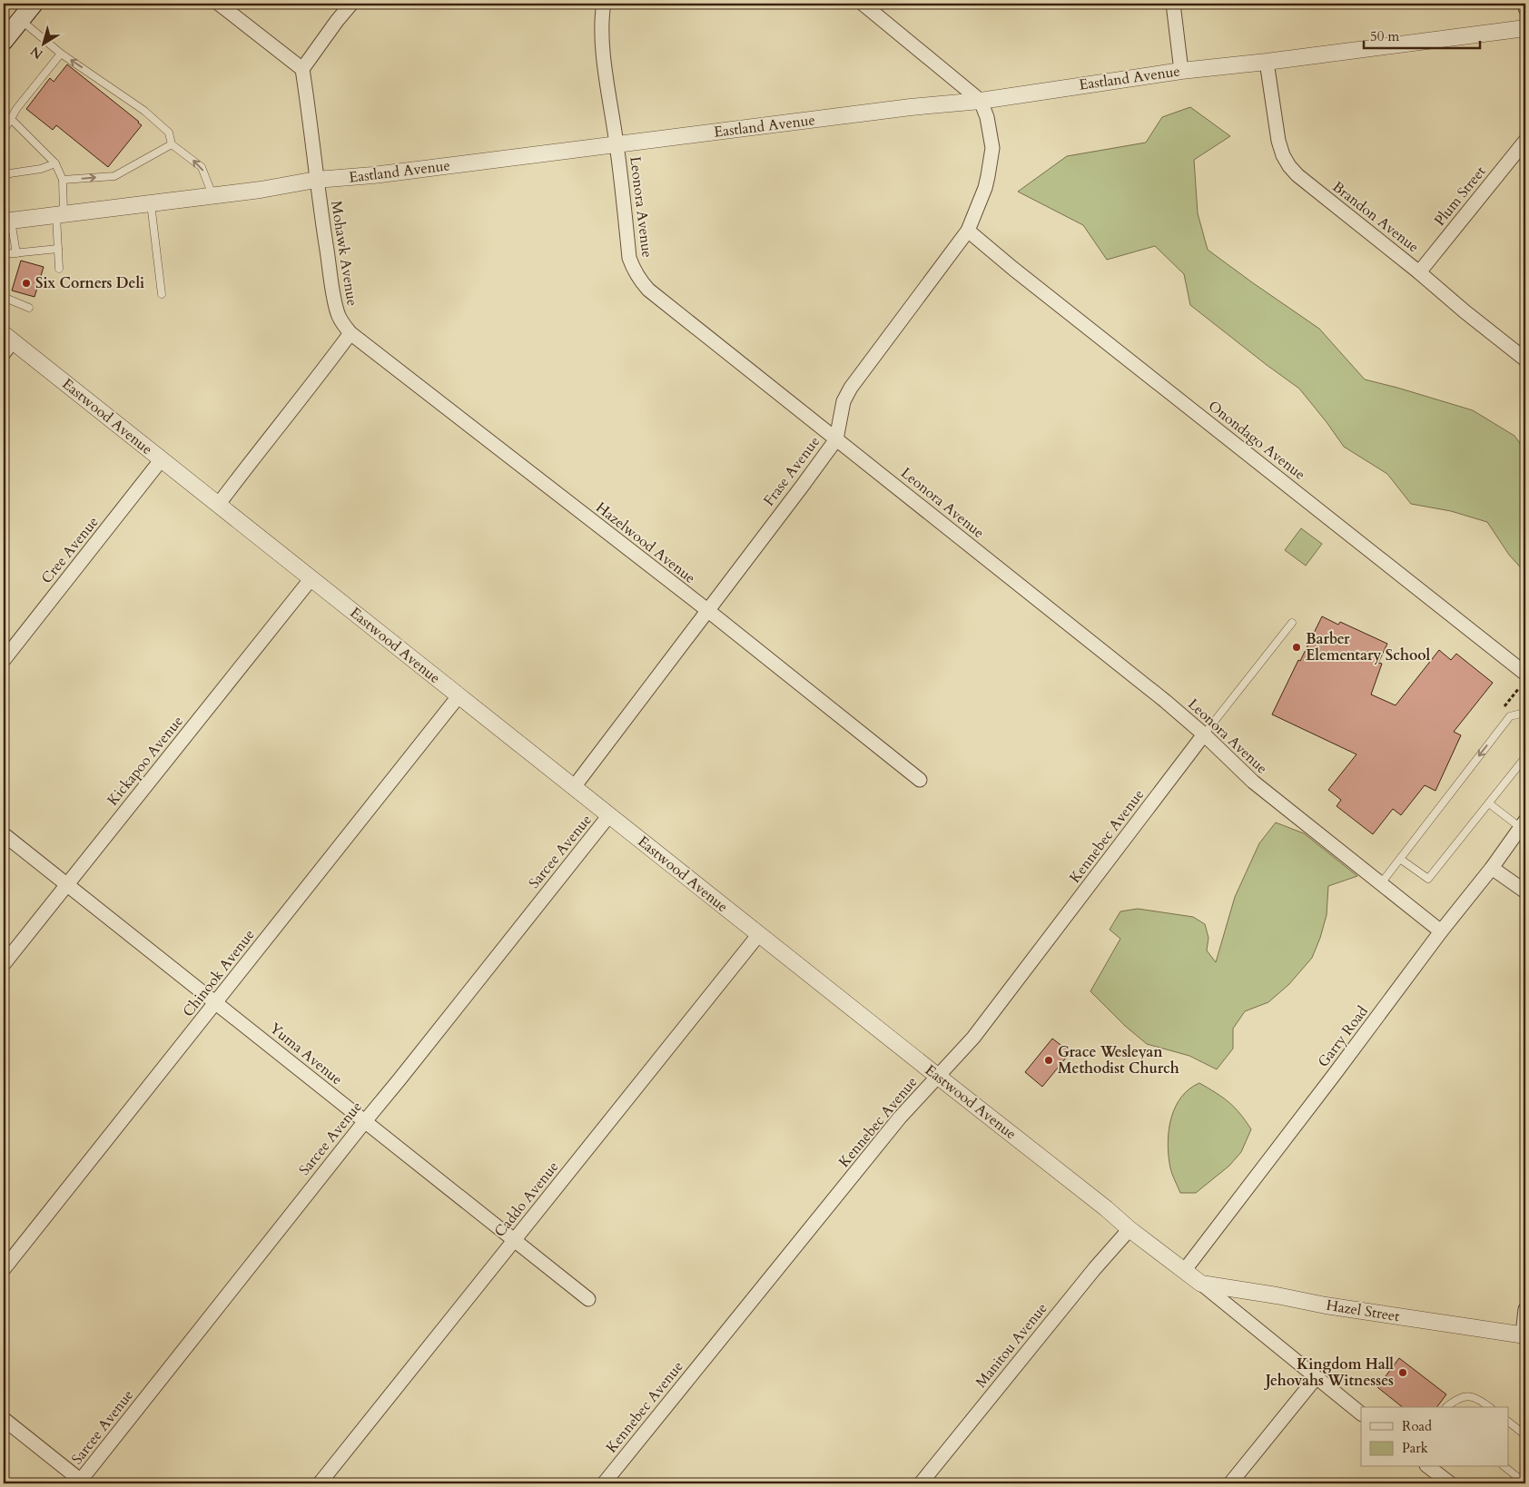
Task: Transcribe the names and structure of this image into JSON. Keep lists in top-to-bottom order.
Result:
{
  "streets": {
    "street": [
      "Eastland Avenue",
      "Plum Street",
      "Leonora Avenue",
      "Brandon Avenue",
      "Mohawk Avenue",
      "Eastwood Avenue",
      "Onondago Avenue",
      "Frase Avenue",
      "Hazelwood Avenue",
      "Cree Avenue",
      "Kickapoo Avenue",
      "Kennebec Avenue",
      "Sarcee Avenue",
      "Chinook Avenue",
      "Garry Road",
      "Yuma Avenue",
      "Caddo Avenue",
      "Hazel Street",
      "Manitou Avenue"
    ]
  },
  "crossings": [
    ["Eastland Avenue", "Leonora Avenue"],
    ["Eastland Avenue", "Brandon Avenue"],
    ["Eastland Avenue", "Mohawk Avenue"],
    ["Eastland Avenue", "Frase Avenue"],
    ["Plum Street", "Brandon Avenue"],
    ["Leonora Avenue", "Frase Avenue"],
    ["Leonora Avenue", "Kennebec Avenue"],
    ["Leonora Avenue", "Garry Road"],
    ["Mohawk Avenue", "Hazelwood Avenue"],
    ["Eastwood Avenue", "Frase Avenue"],
    ["Eastwood Avenue", "Cree Avenue"],
    ["Eastwood Avenue", "Kickapoo Avenue"],
    ["Eastwood Avenue", "Kennebec Avenue"],
    ["Eastwood Avenue", "Sarcee Avenue"],
    ["Eastwood Avenue", "Chinook Avenue"],
    ["Eastwood Avenue", "Garry Road"],
    ["Eastwood Avenue", "Caddo Avenue"],
    ["Eastwood Avenue", "Hazel Street"],
    ["Eastwood Avenue", "Manitou Avenue"],
    ["Onondago Avenue", "Frase Avenue"],
    ["Frase Avenue", "Hazelwood Avenue"],
    ["Kickapoo Avenue", "Yuma Avenue"],
    ["Sarcee Avenue", "Yuma Avenue"],
    ["Chinook Avenue", "Yuma Avenue"],
    ["Yuma Avenue", "Caddo Avenue"]
  ],
  "places": [
    "Six Corners Deli",
    "Barber Elementary School",
    "Grace Wesleyan Methodist Church",
    "Kingdom Hall Jehovahs Witnesses"
  ],
  "legend": ["Road", "Park"],
  "scale_bar": "50 m",
  "north": "bottom left"
}
